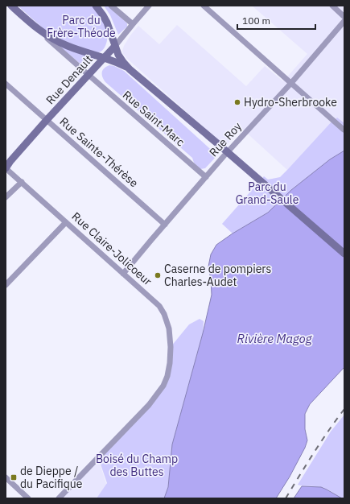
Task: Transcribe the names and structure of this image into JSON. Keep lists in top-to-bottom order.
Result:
{
  "streets": {
    "main road": ["Rue Denault"],
    "street": [
      "Rue Saint-Marc",
      "Rue Roy",
      "Rue Sainte-Thérèse",
      "Rue Claire-Jolicoeur"
    ]
  },
  "crossings": [
    ["Rue Denault", "Rue Saint-Marc"],
    ["Rue Denault", "Rue Sainte-Thérèse"],
    ["Rue Denault", "Rue Claire-Jolicoeur"],
    ["Rue Saint-Marc", "Rue Roy"],
    ["Rue Roy", "Rue Sainte-Thérèse"],
    ["Rue Roy", "Rue Claire-Jolicoeur"]
  ],
  "water": ["Rivière Magog"],
  "parks": ["Parc du Frère-Théode", "Parc du Grand-Saule", "Boisé du Champ des Buttes"],
  "places": {
    "other": ["Hydro-Sherbrooke", "Caserne de pompiers Charles-Audet"],
    "transit": ["de Dieppe / du Pacifique"]
  },
  "scale_bar": "100 m"
}
